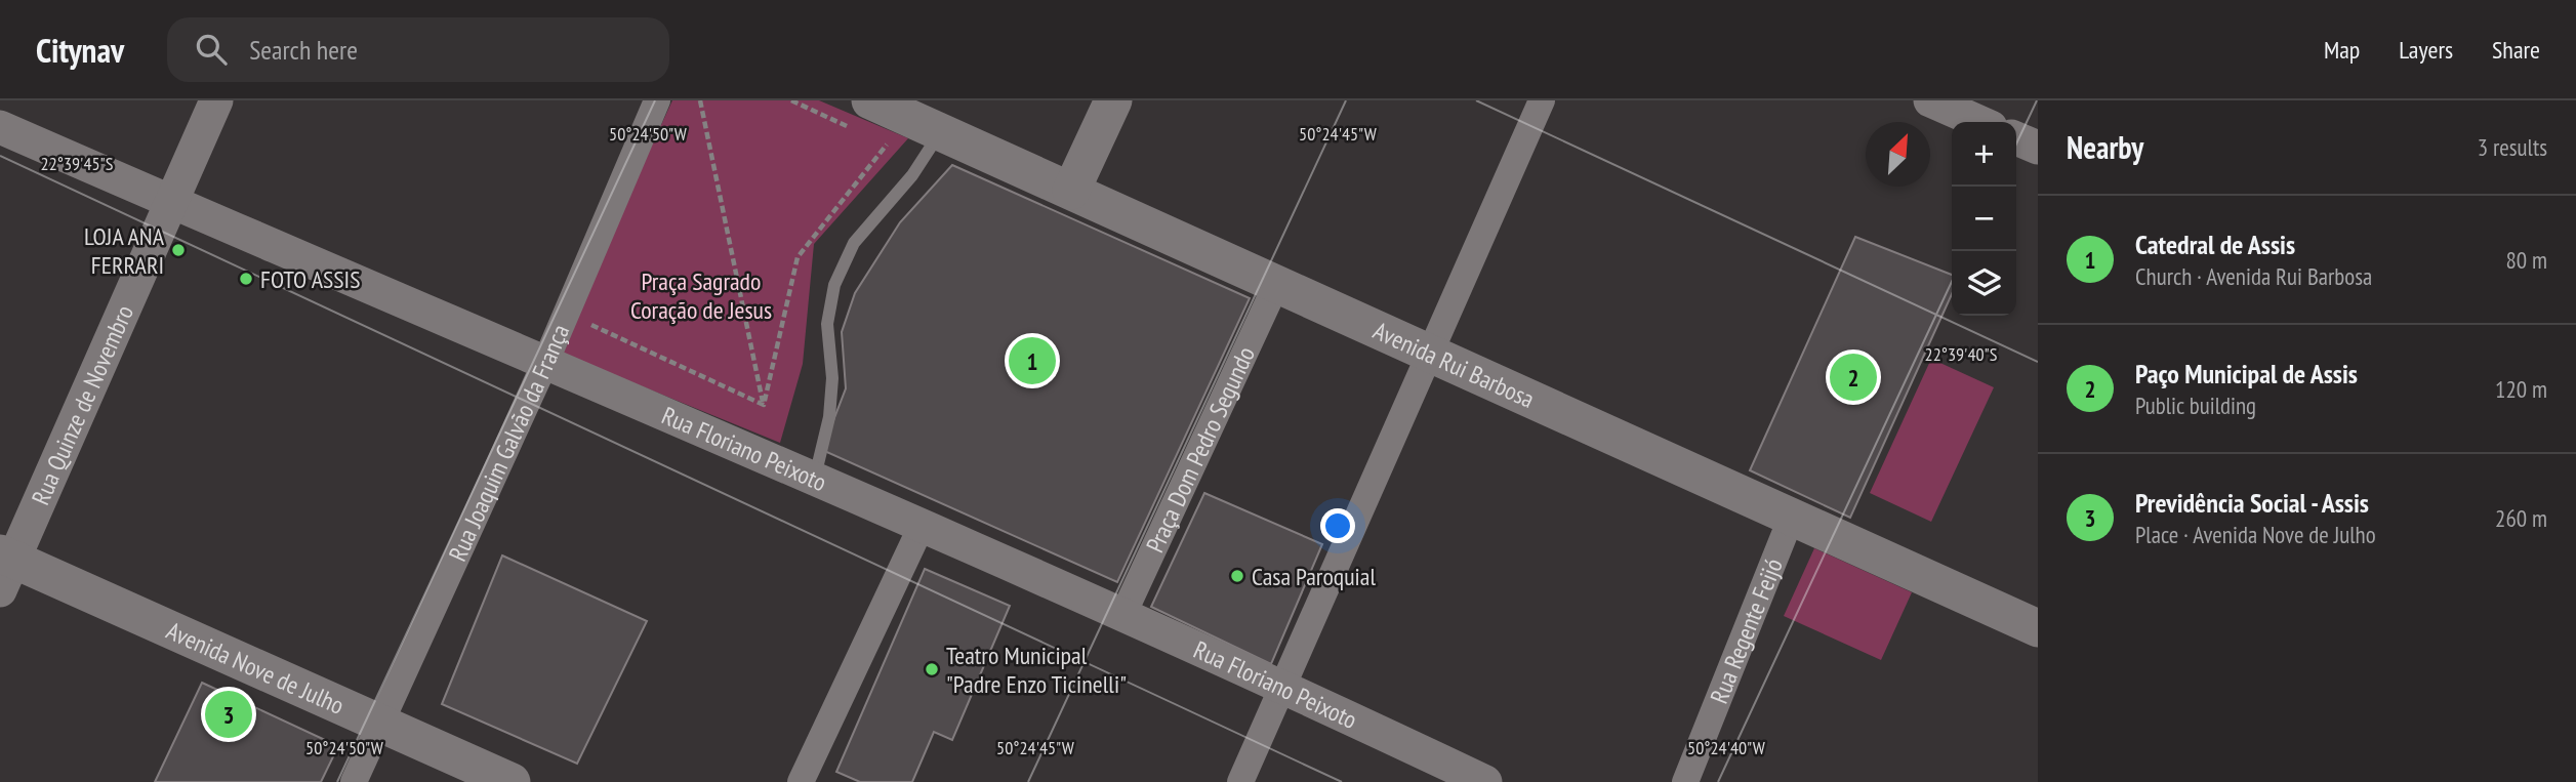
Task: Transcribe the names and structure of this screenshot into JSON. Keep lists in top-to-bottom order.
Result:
{
  "streets": {
    "main road": ["Avenida Rui Barbosa", "Avenida Nove de Julho"],
    "street": [
      "Rua Quinze de Novembro",
      "Rua Joaquim Galvão da França",
      "Rua Floriano Peixoto",
      "Praça Dom Pedro Segundo",
      "Rua Regente Feijó"
    ]
  },
  "crossings": [
    ["Avenida Rui Barbosa", "Praça Dom Pedro Segundo"],
    ["Avenida Rui Barbosa", "Rua Regente Feijó"],
    ["Rua Quinze de Novembro", "Rua Floriano Peixoto"],
    ["Rua Quinze de Novembro", "Avenida Nove de Julho"],
    ["Rua Joaquim Galvão da França", "Rua Floriano Peixoto"],
    ["Rua Joaquim Galvão da França", "Avenida Nove de Julho"],
    ["Rua Floriano Peixoto", "Praça Dom Pedro Segundo"]
  ],
  "parks": ["Praça Sagrado Coração de Jesus"],
  "places": [
    "LOJA ANA FERRARI",
    "FOTO ASSIS",
    "Casa Paroquial",
    "Teatro Municipal \"Padre Enzo Ticinelli\""
  ],
  "north": "top right",
  "page": {
    "header": "Citynav",
    "search": "Search here",
    "nav": ["Map", "Layers", "Share"],
    "heading": ["Nearby", "3 results"],
    "map_buttons": ["+", "−"],
    "list": [
      {
        "mark": "1",
        "name": "Catedral de Assis",
        "note": "Church · Avenida Rui Barbosa",
        "value": "80 m"
      },
      {
        "mark": "2",
        "name": "Paço Municipal de Assis",
        "note": "Public building",
        "value": "120 m"
      },
      {
        "mark": "3",
        "name": "Previdência Social - Assis",
        "note": "Place · Avenida Nove de Julho",
        "value": "260 m"
      }
    ],
    "pins": ["1", "2", "3"]
  },
  "coordinates": [
    "50°24'50\"W",
    "50°24'45\"W",
    "22°39'45\"S",
    "22°39'40\"S",
    "50°24'40\"W"
  ]
}
